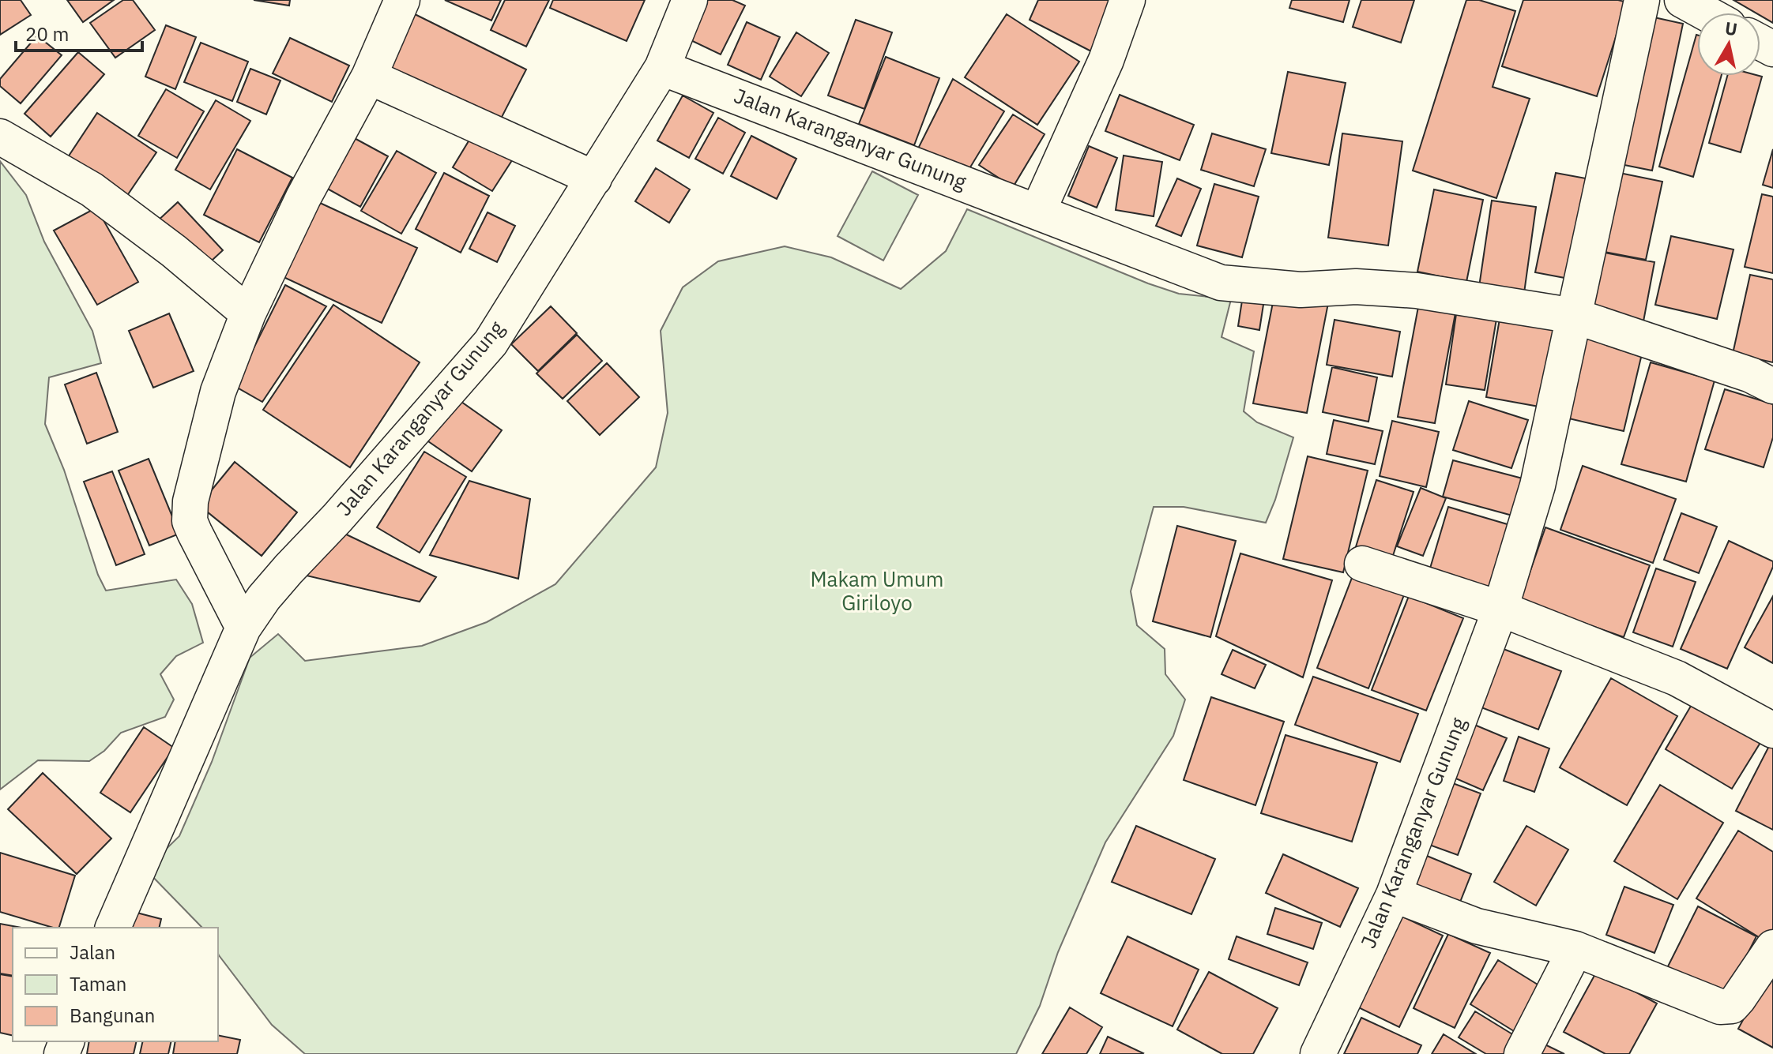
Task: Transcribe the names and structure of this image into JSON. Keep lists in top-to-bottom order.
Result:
{
  "streets": {
    "street": ["Jalan Karanganyar Gunung"]
  },
  "parks": ["Makam Umum Giriloyo"],
  "legend": ["Jalan", "Taman", "Bangunan"],
  "scale_bar": "20 m",
  "north": "top"
}
